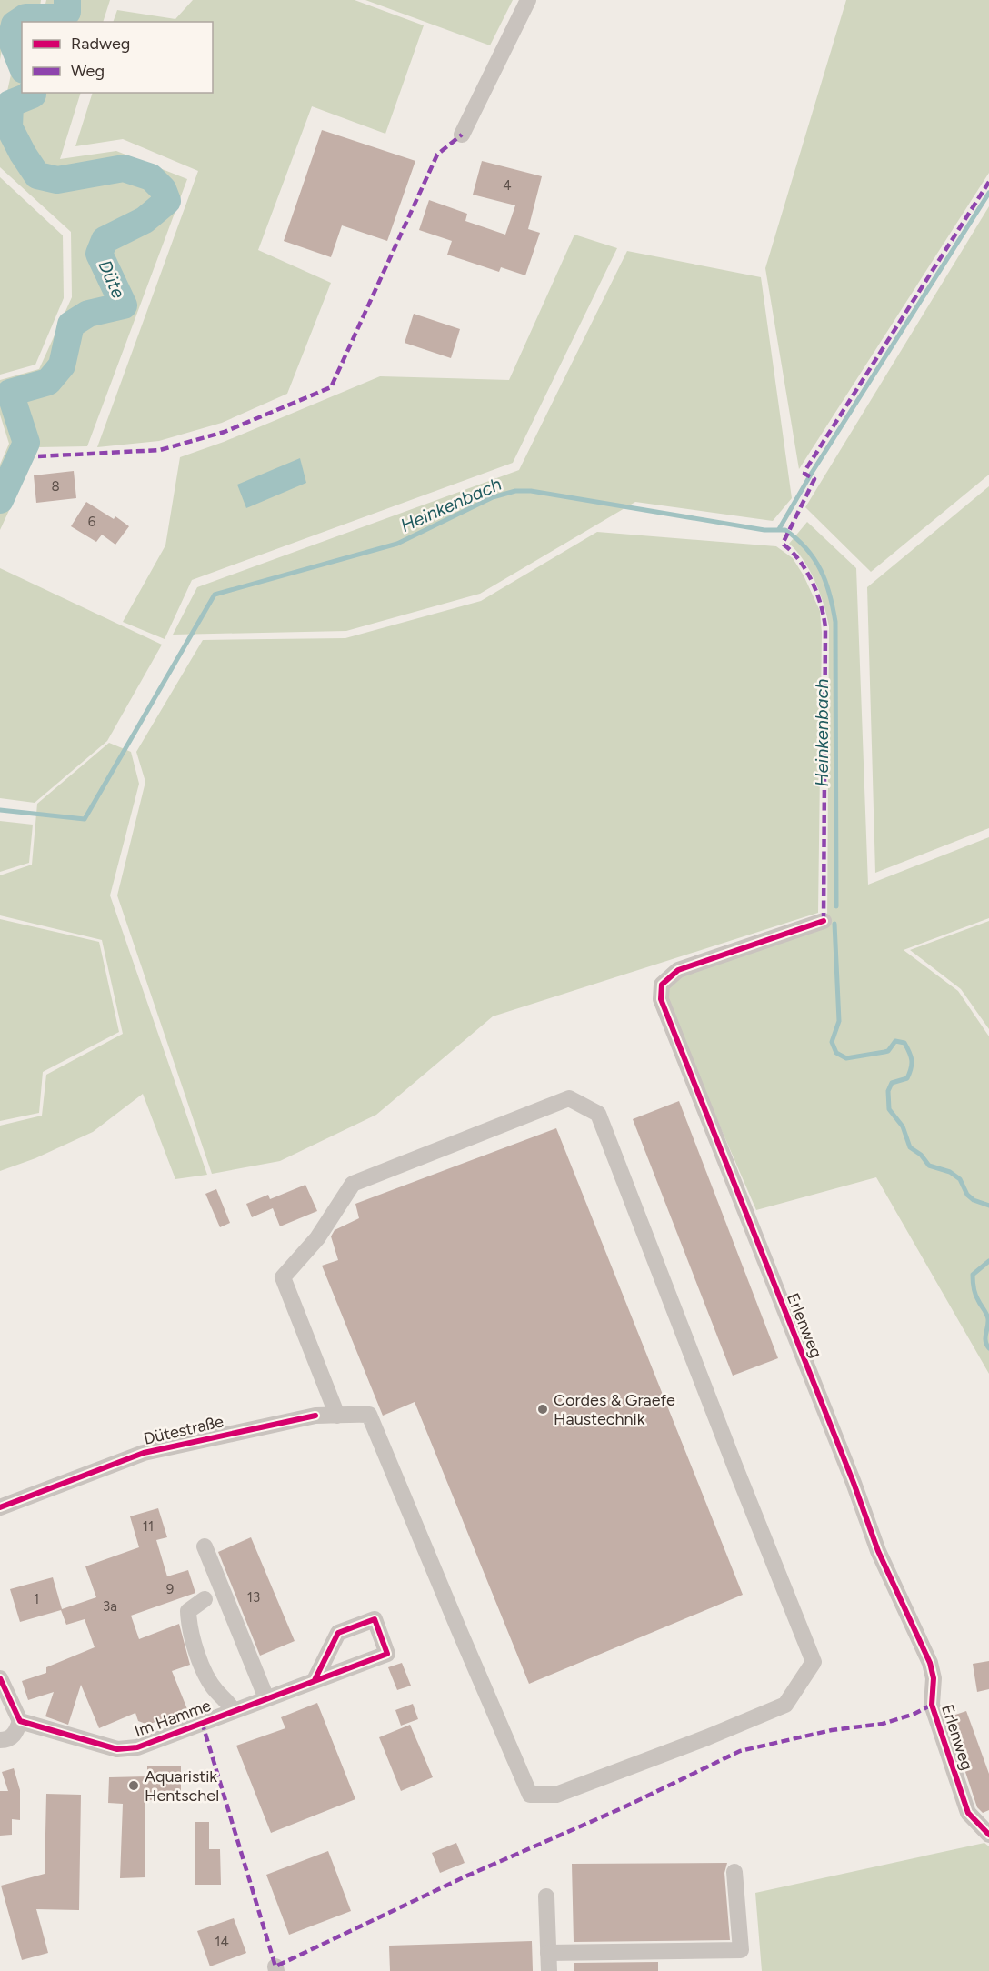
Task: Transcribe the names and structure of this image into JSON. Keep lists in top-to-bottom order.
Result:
{
  "streets": {
    "street": ["Erlenweg", "Dütestraße", "Im Hamme"]
  },
  "water": ["Düte", "Heinkenbach"],
  "places": ["Cordes & Graefe Haustechnik", "Aquaristik Hentschel"],
  "house_numbers": [
    "4",
    "8",
    "6",
    "11",
    "9",
    "13",
    "1",
    "3a",
    "14"
  ],
  "legend": ["Radweg", "Weg"]
}
